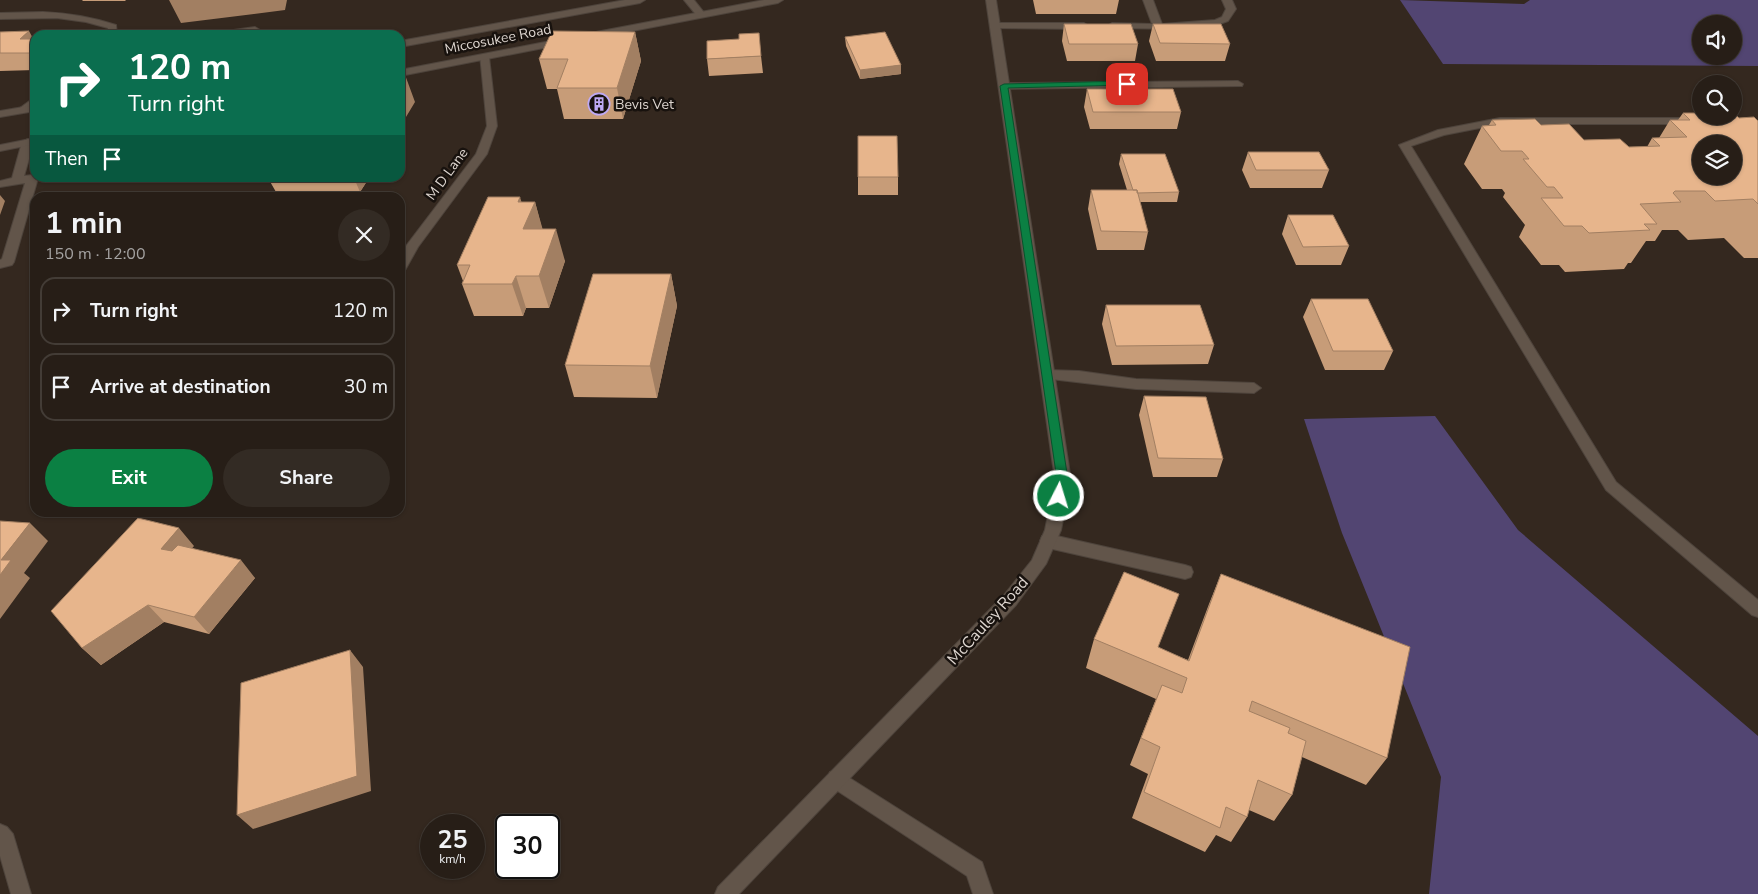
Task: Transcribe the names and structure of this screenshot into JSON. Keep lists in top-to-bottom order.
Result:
{
  "streets": {
    "street": ["Miccosukee Road", "M D Lane", "McCauley Road"]
  },
  "crossings": [
    ["Miccosukee Road", "M D Lane"]
  ],
  "places": {
    "building": ["Bevis Vet"]
  },
  "page": {
    "turn": ["120 m", "Turn right"],
    "then": "Then",
    "heading": ["1 min", "150 m · 12:00"],
    "list": [
      {
        "name": "Turn right",
        "value": "120 m"
      },
      {
        "name": "Arrive at destination",
        "value": "30 m"
      }
    ],
    "buttons": ["Exit", "Share"],
    "speed": "25 km/h",
    "limit": "30"
  }
}
